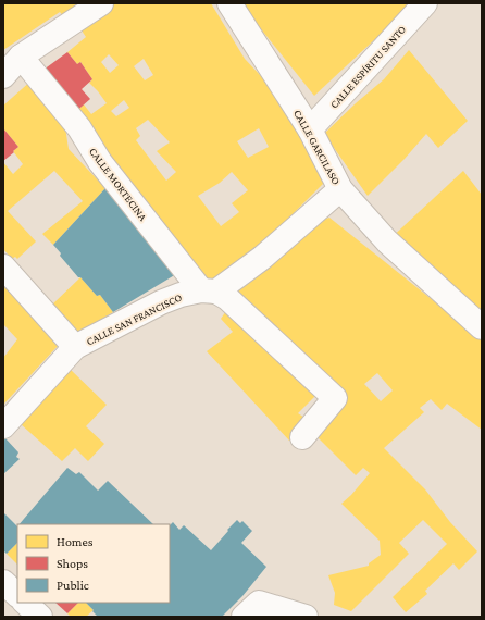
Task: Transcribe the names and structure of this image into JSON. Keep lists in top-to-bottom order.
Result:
{
  "streets": {
    "street": [
      "CALLE ESPÍRITU SANTO",
      "CALLE GARCILASO",
      "CALLE MORTECINA",
      "CALLE SAN FRANCISCO"
    ]
  },
  "crossings": [
    ["CALLE ESPÍRITU SANTO", "CALLE GARCILASO"],
    ["CALLE GARCILASO", "CALLE SAN FRANCISCO"],
    ["CALLE MORTECINA", "CALLE SAN FRANCISCO"]
  ],
  "legend": ["Homes", "Shops", "Public"]
}
